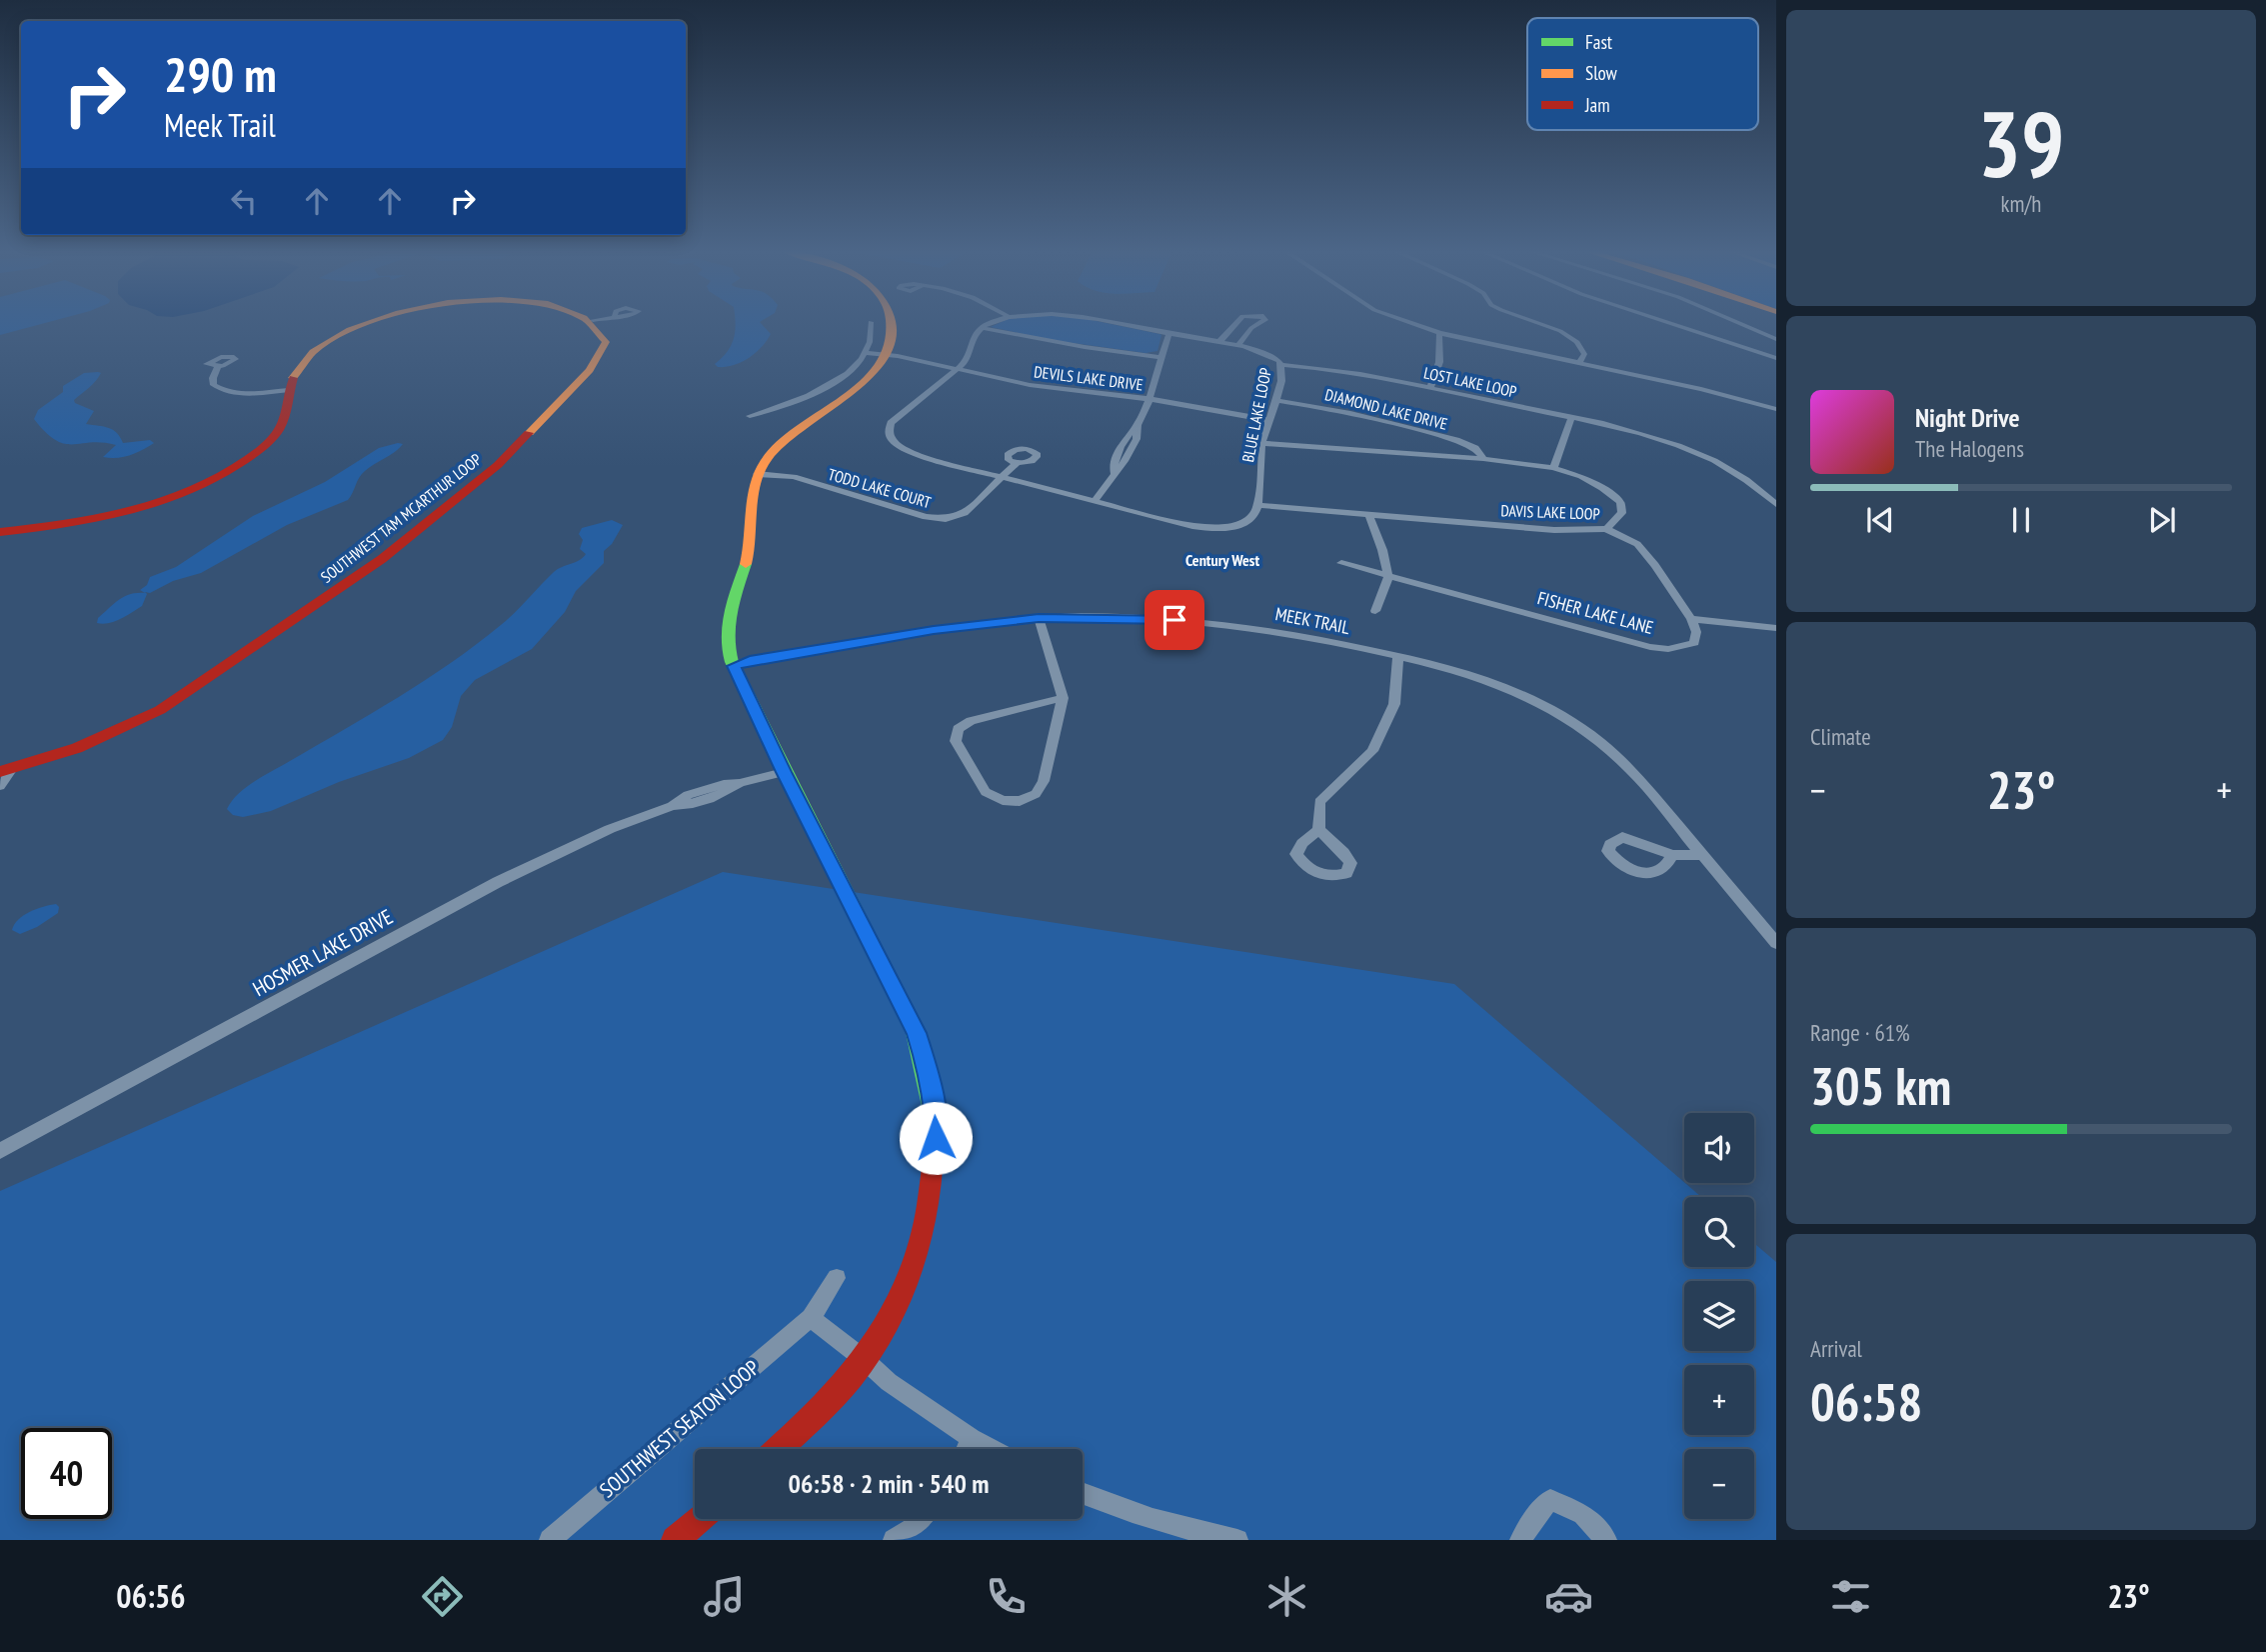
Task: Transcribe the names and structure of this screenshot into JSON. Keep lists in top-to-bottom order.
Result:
{
  "streets": {
    "street": [
      "DEVILS LAKE DRIVE",
      "LOST LAKE LOOP",
      "DIAMOND LAKE DRIVE",
      "BLUE LAKE LOOP",
      "TODD LAKE COURT",
      "DAVIS LAKE LOOP",
      "SOUTHWEST TAM MCARTHUR LOOP",
      "FISHER LAKE LANE",
      "MEEK TRAIL",
      "HOSMER LAKE DRIVE",
      "SOUTHWEST SEATON LOOP"
    ]
  },
  "crossings": [
    ["DEVILS LAKE DRIVE", "BLUE LAKE LOOP"],
    ["LOST LAKE LOOP", "BLUE LAKE LOOP"],
    ["DIAMOND LAKE DRIVE", "BLUE LAKE LOOP"],
    ["DIAMOND LAKE DRIVE", "DAVIS LAKE LOOP"],
    ["BLUE LAKE LOOP", "DAVIS LAKE LOOP"]
  ],
  "districts": ["Century West"],
  "legend": ["Fast", "Slow", "Jam"],
  "page": {
    "tile": [
      ["39", "km/h"],
      "Climate",
      ["Range · 61%", "305 km"],
      ["Arrival", "06:58"]
    ],
    "turn": ["290 m", "Meek Trail"],
    "song": ["Night Drive", "The Halogens"],
    "heat": ["−", "23°", "+"],
    "map_buttons": ["+", "−"],
    "limit": "40",
    "trip": "06:58 · 2 min · 540 m",
    "tabs": ["06:56", "23°"]
  }
}
